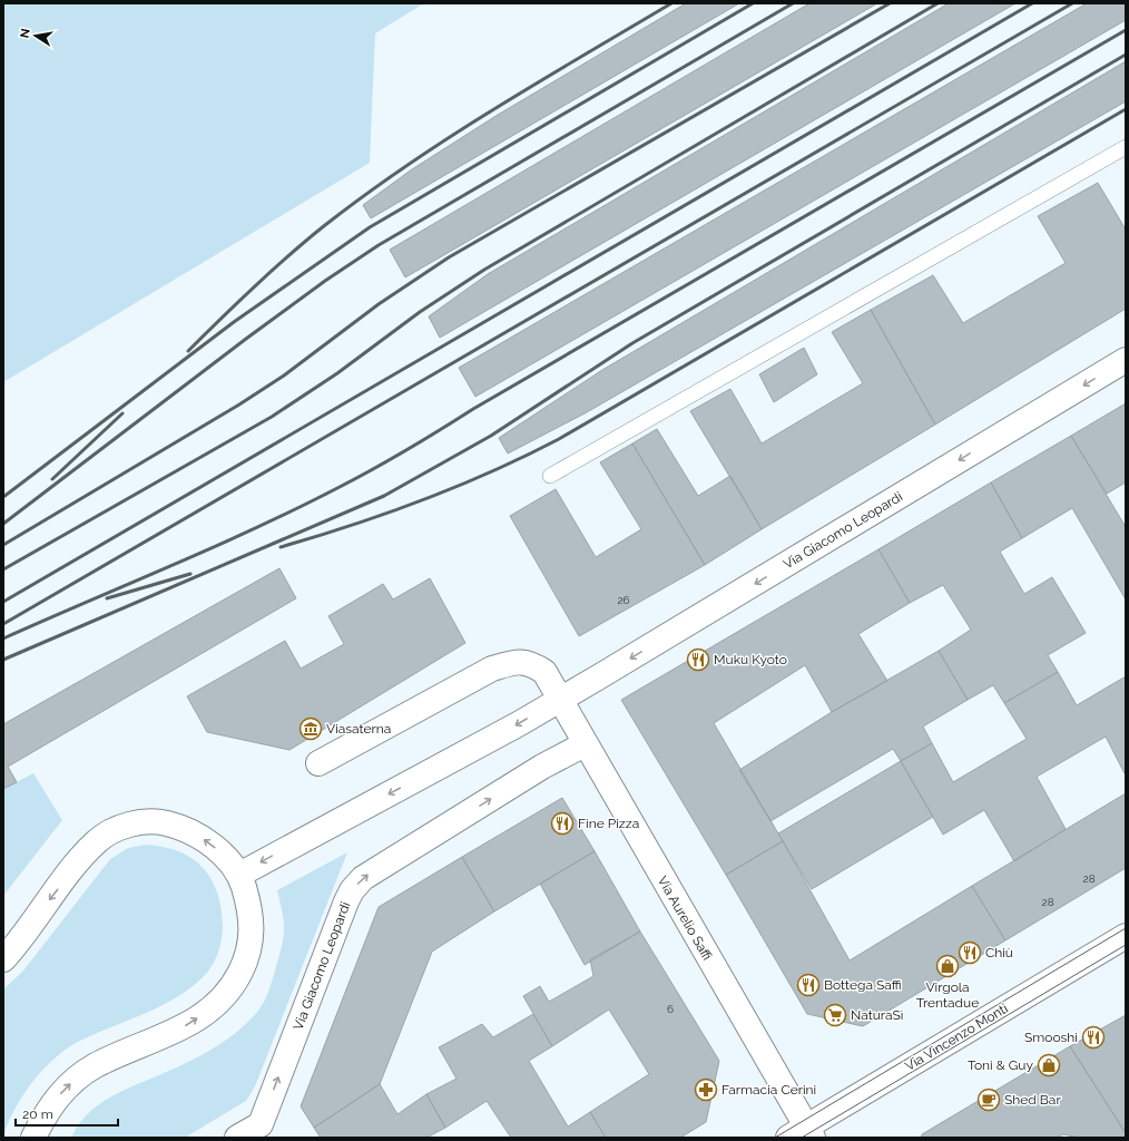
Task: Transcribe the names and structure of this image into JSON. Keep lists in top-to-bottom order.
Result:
{
  "streets": {
    "street": ["Via Giacomo Leopardi", "Via Aurelio Saffi", "Via Vincenzo Monti"]
  },
  "crossings": [
    ["Via Giacomo Leopardi", "Via Aurelio Saffi"],
    ["Via Aurelio Saffi", "Via Vincenzo Monti"]
  ],
  "places": {
    "restaurant": [
      "Muku Kyoto",
      "Fine Pizza",
      "Chiù",
      "Bottega Saffi",
      "Smooshi"
    ],
    "museum": ["Viasaterna"],
    "shop": ["Virgola Trentadue", "Toni & Guy"],
    "supermarket": ["NaturaSì"],
    "pharmacy": ["Farmacia Cerini"],
    "cafe": ["Shed Bar"]
  },
  "house_numbers": [
    "26",
    "28",
    "28",
    "6"
  ],
  "scale_bar": "20 m",
  "north": "left"
}
